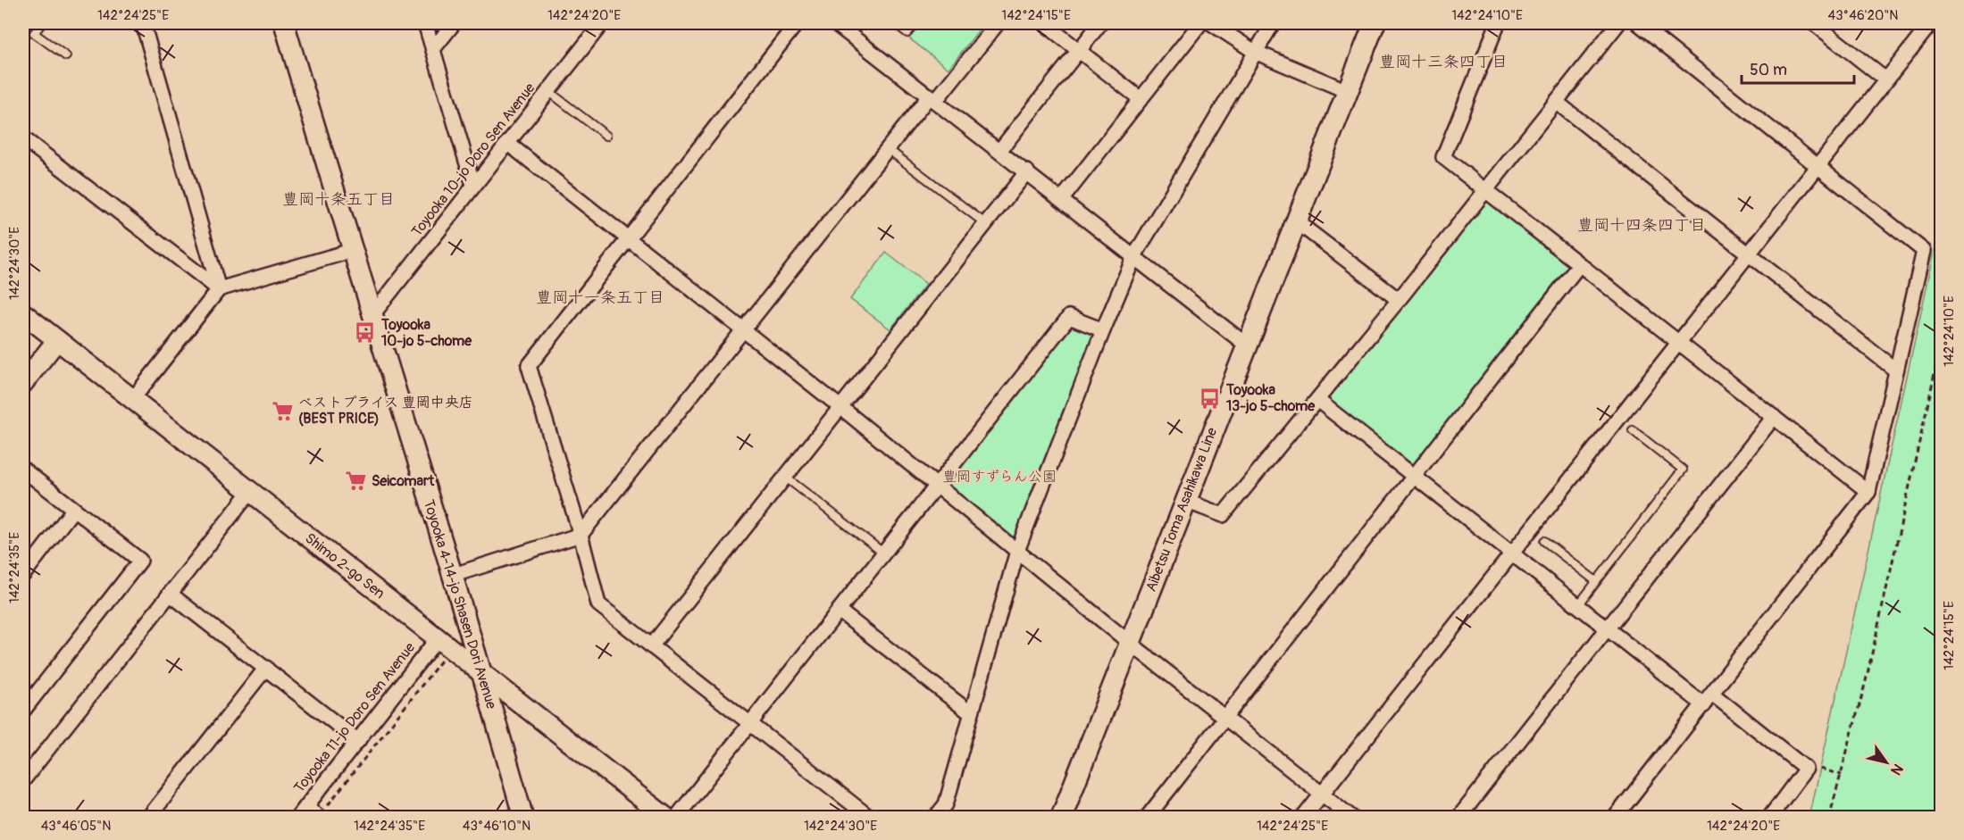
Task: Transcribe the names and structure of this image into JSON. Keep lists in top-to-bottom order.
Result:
{
  "streets": {
    "main road": ["Aibetsu Toma Asahikawa Line"],
    "street": [
      "Toyooka 10-jo Doro Sen Avenue",
      "Shimo 2-go Sen",
      "Toyooka 4-14-jo Shasen Dori Avenue",
      "Toyooka 11-jo Doro Sen Avenue"
    ]
  },
  "crossings": [
    ["Toyooka 10-jo Doro Sen Avenue", "Toyooka 4-14-jo Shasen Dori Avenue"],
    ["Shimo 2-go Sen", "Toyooka 4-14-jo Shasen Dori Avenue"],
    ["Shimo 2-go Sen", "Toyooka 11-jo Doro Sen Avenue"]
  ],
  "districts": [
    "豊岡十三条四丁目",
    "豊岡十条五丁目",
    "豊岡十四条四丁目",
    "豊岡十一条五丁目"
  ],
  "parks": ["豊岡すずらん公園"],
  "places": {
    "bus stop": ["Toyooka 10-jo 5-chome", "Toyooka 13-jo 5-chome"],
    "supermarket": ["ベストプライス 豊岡中央店 (BEST PRICE)", "Seicomart"]
  },
  "scale_bar": "50 m",
  "north": "bottom right",
  "coordinates": [
    "142°24'25\"E",
    "142°24'20\"E",
    "142°24'15\"E",
    "142°24'10\"E",
    "43°46'20\"N",
    "142°24'30\"E",
    "142°24'35\"E",
    "43°46'05\"N",
    "43°46'10\"N"
  ]
}
